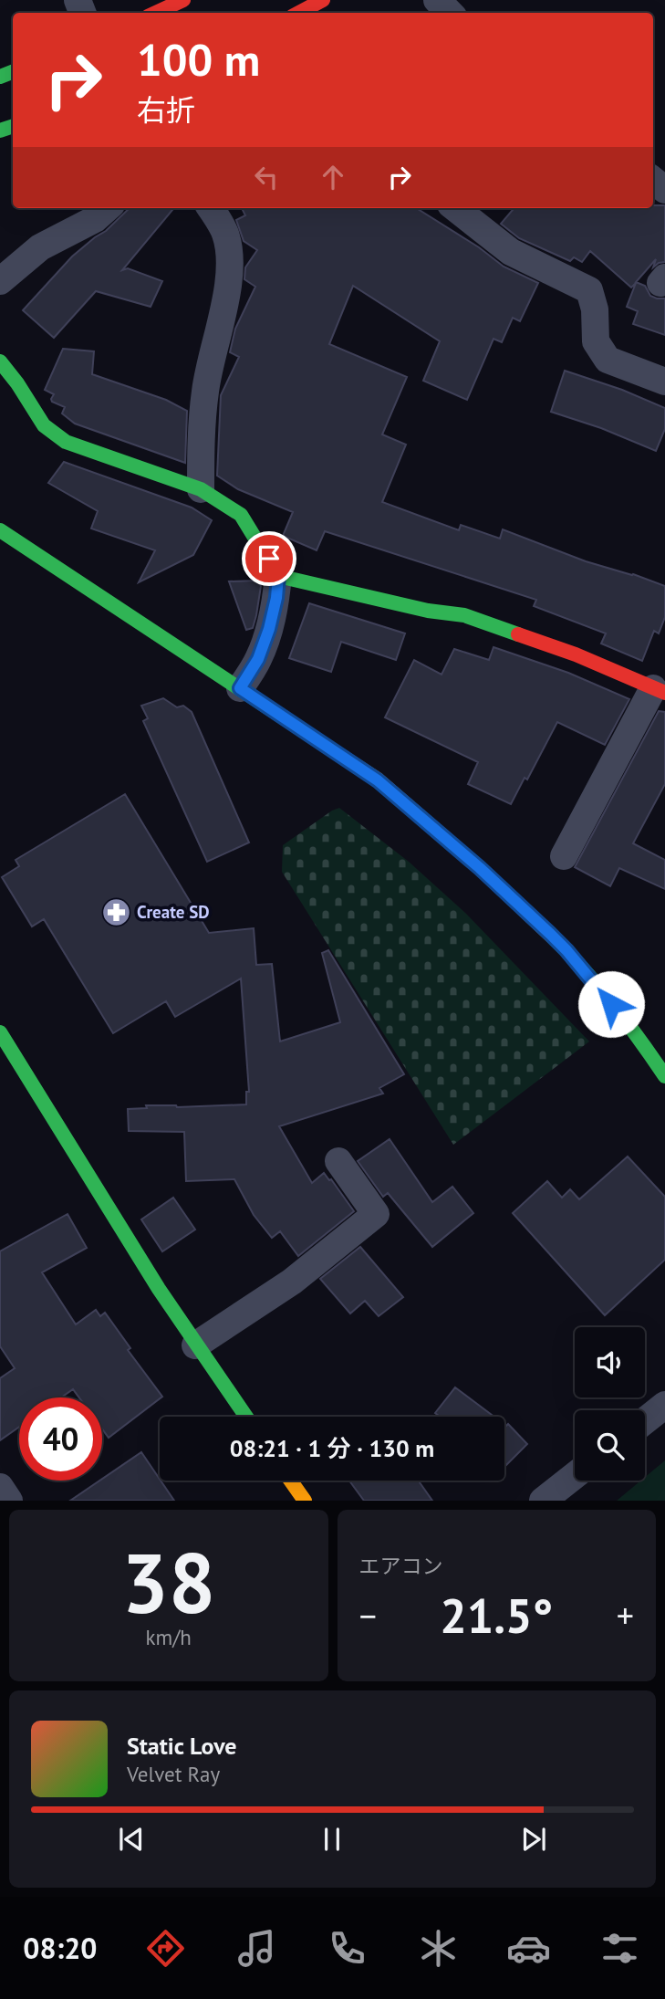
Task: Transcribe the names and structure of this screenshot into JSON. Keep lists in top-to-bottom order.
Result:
{
  "places": {
    "pharmacy": ["Create SD"]
  },
  "page": {
    "turn": ["100 m", "右折"],
    "limit": "40",
    "trip": "08:21 · 1 分 · 130 m",
    "tile": [
      ["38", "km/h"],
      "エアコン"
    ],
    "heat": ["−", "21.5°", "+"],
    "song": ["Static Love", "Velvet Ray"],
    "tabs": "08:20"
  }
}
